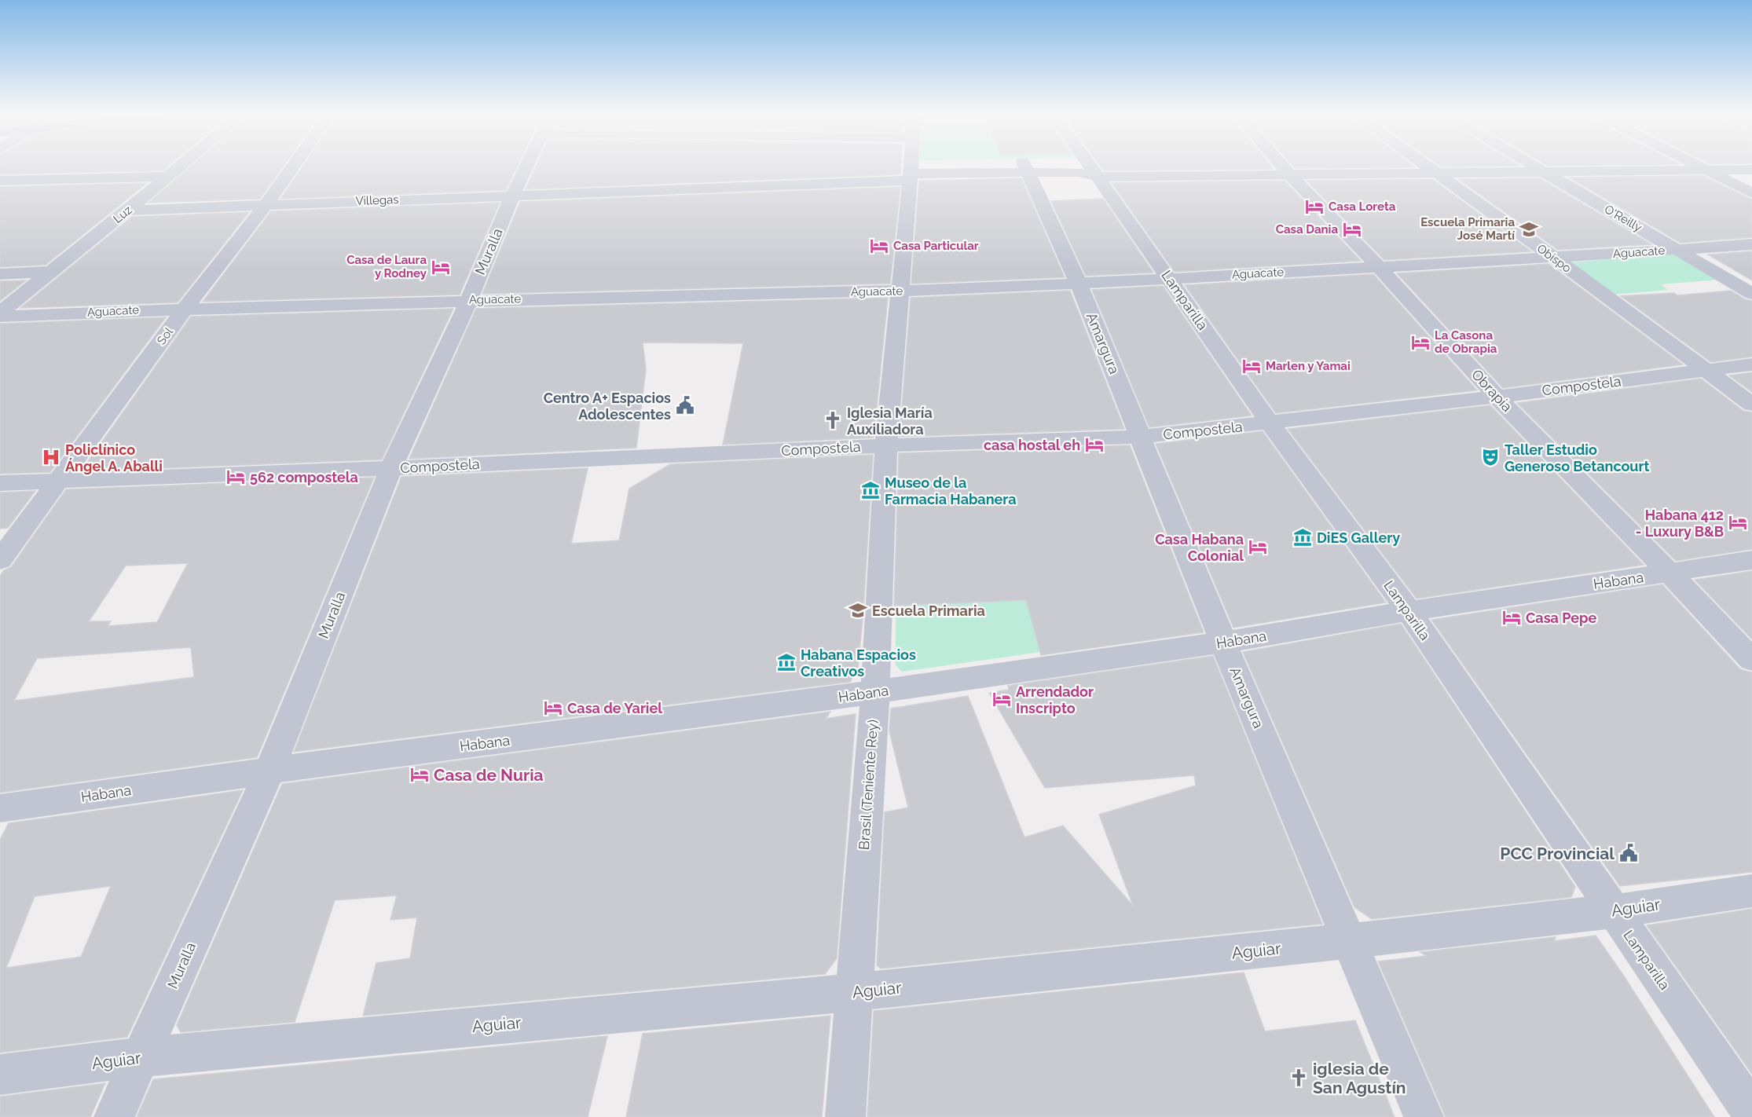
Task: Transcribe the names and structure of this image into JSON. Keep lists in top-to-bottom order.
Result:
{
  "streets": {
    "street": [
      "Villegas",
      "Luz",
      "O'Reilly",
      "Muralla",
      "Aguacate",
      "Obispo",
      "Lamparilla",
      "Sol",
      "Amargura",
      "Compostela",
      "Obrapía",
      "Habana",
      "Brasil (Teniente Rey)",
      "Aguiar"
    ]
  },
  "crossings": [
    ["Villegas", "Luz"],
    ["Villegas", "O'Reilly"],
    ["Villegas", "Muralla"],
    ["Villegas", "Obispo"],
    ["Villegas", "Sol"],
    ["Villegas", "Amargura"],
    ["Villegas", "Obrapía"],
    ["Villegas", "Brasil (Teniente Rey)"],
    ["O'Reilly", "Aguacate"],
    ["Muralla", "Aguacate"],
    ["Muralla", "Compostela"],
    ["Muralla", "Habana"],
    ["Muralla", "Aguiar"],
    ["Aguacate", "Obispo"],
    ["Aguacate", "Lamparilla"],
    ["Aguacate", "Sol"],
    ["Aguacate", "Amargura"],
    ["Aguacate", "Obrapía"],
    ["Aguacate", "Brasil (Teniente Rey)"],
    ["Obispo", "Compostela"],
    ["Lamparilla", "Compostela"],
    ["Lamparilla", "Habana"],
    ["Lamparilla", "Aguiar"],
    ["Sol", "Compostela"],
    ["Amargura", "Compostela"],
    ["Amargura", "Habana"],
    ["Amargura", "Aguiar"],
    ["Compostela", "Obrapía"],
    ["Compostela", "Brasil (Teniente Rey)"],
    ["Obrapía", "Habana"],
    ["Habana", "Brasil (Teniente Rey)"],
    ["Brasil (Teniente Rey)", "Aguiar"]
  ],
  "places": {
    "hotel": [
      "Casa Loreta",
      "Casa Dania",
      "Casa Particular",
      "Casa de Laura y Rodney",
      "La Casona de Obrapia",
      "Marlen y Yamai",
      "casa hostal eh",
      "562 compostela",
      "Habana 412 - Luxury B&B",
      "Casa Habana Colonial",
      "Casa Pepe",
      "Arrendador Inscripto",
      "Casa de Yariel",
      "Casa de Nuria"
    ],
    "school or university": ["Escuela Primaria José Martí", "Escuela Primaria"],
    "public building": ["Centro A+ Espacios Adolescentes", "PCC Provincial"],
    "church": ["Iglesia María Auxiliadora", "iglesia de San Agustín"],
    "hospital": ["Policlínico Ángel A. Aballi"],
    "theatre": ["Taller Estudio Generoso Betancourt"],
    "museum": ["Museo de la Farmacia Habanera", "DiES Gallery", "Habana Espacios Creativos"]
  }
}
